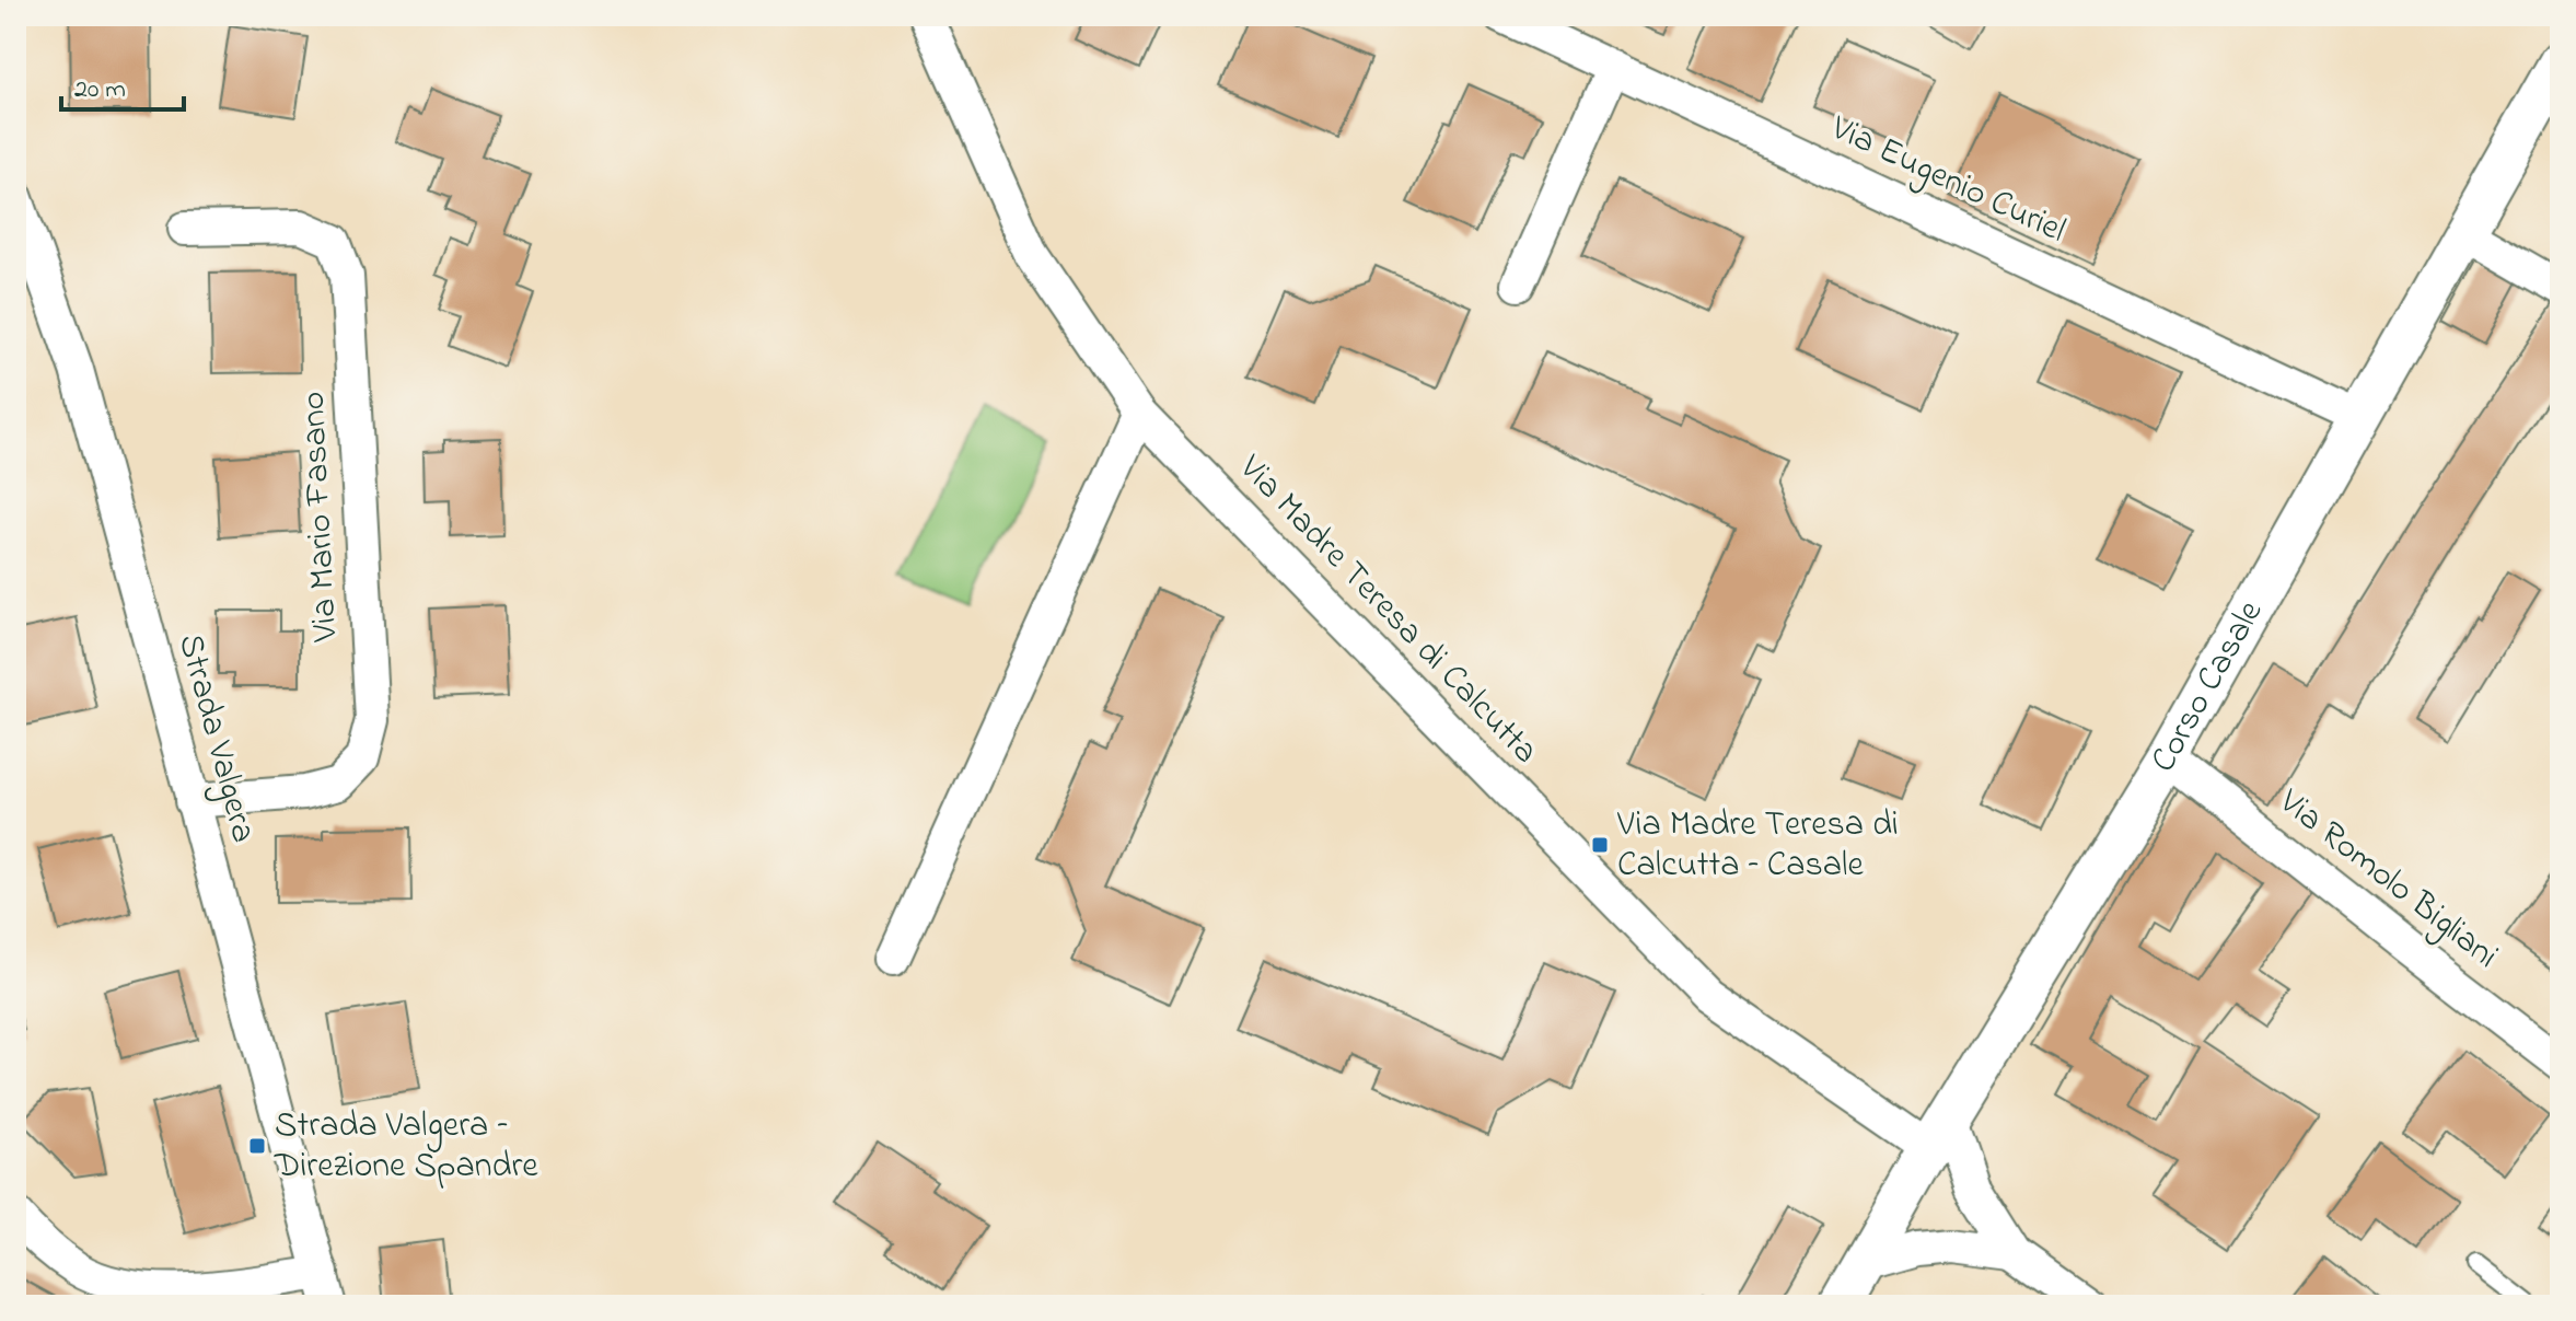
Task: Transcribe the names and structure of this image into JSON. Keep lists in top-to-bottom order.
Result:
{
  "streets": {
    "street": [
      "Via Eugenio Curiel",
      "Via Mario Fasano",
      "Via Madre Teresa di Calcutta",
      "Corso Casale",
      "Strada Valgera",
      "Via Romolo Bigliani"
    ]
  },
  "crossings": [
    ["Via Eugenio Curiel", "Corso Casale"],
    ["Via Mario Fasano", "Strada Valgera"],
    ["Via Madre Teresa di Calcutta", "Corso Casale"],
    ["Corso Casale", "Via Romolo Bigliani"]
  ],
  "places": {
    "transit": ["Via Madre Teresa di Calcutta – Casale", "Strada Valgera – Direzione Spandre"]
  },
  "scale_bar": "20 m"
}
